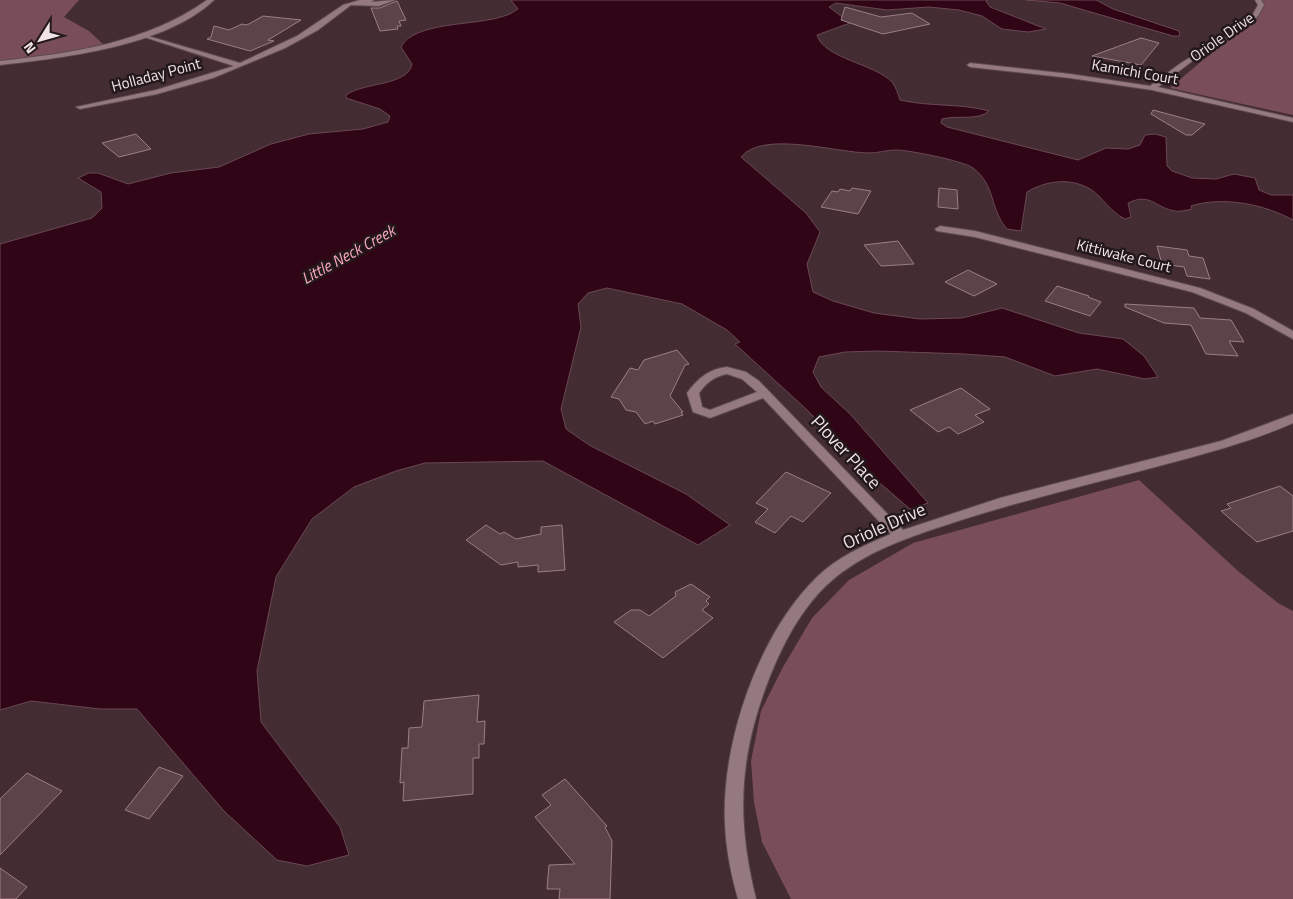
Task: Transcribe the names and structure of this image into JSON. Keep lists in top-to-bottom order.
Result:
{
  "streets": {
    "street": [
      "Oriole Drive",
      "Kamichi Court",
      "Holladay Point",
      "Kittiwake Court",
      "Plover Place"
    ]
  },
  "crossings": [
    ["Oriole Drive", "Kamichi Court"],
    ["Oriole Drive", "Plover Place"]
  ],
  "water": ["Little Neck Creek"],
  "north": "bottom left"
}
